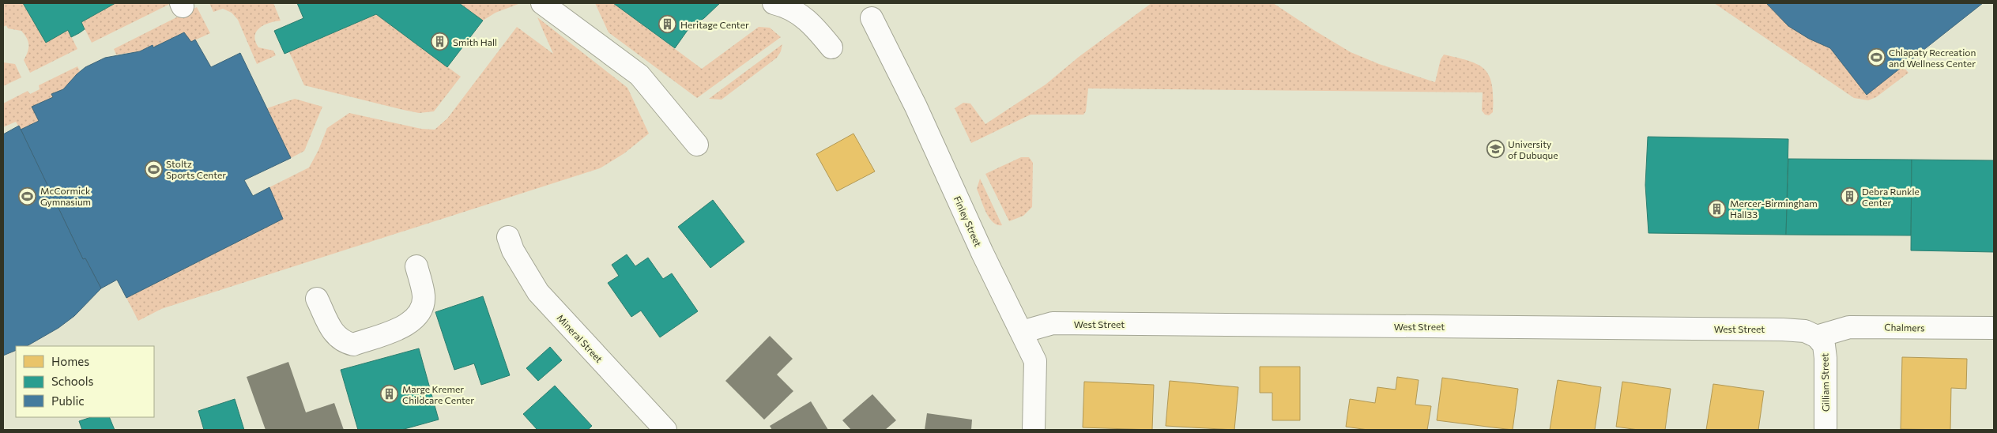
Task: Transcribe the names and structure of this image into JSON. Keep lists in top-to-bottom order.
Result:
{
  "streets": {
    "street": [
      "Finley Street",
      "West Street",
      "Chalmers",
      "Mineral Street",
      "Gilliam Street"
    ]
  },
  "crossings": [
    ["Finley Street", "West Street"],
    ["West Street", "Chalmers"],
    ["West Street", "Gilliam Street"],
    ["Chalmers", "Gilliam Street"]
  ],
  "places": {
    "building": [
      "Heritage Center",
      "Smith Hall",
      "Debra Runkle Center",
      "Mercer-Birmingham Hall33",
      "Marge Kremer Childcare Center"
    ],
    "sports": ["Chlapaty Recreation and Wellness Center", "Stoltz Sports Center", "McCormick Gymnasium"],
    "school or university": ["University of Dubuque"]
  },
  "legend": ["Homes", "Schools", "Public"]
}
